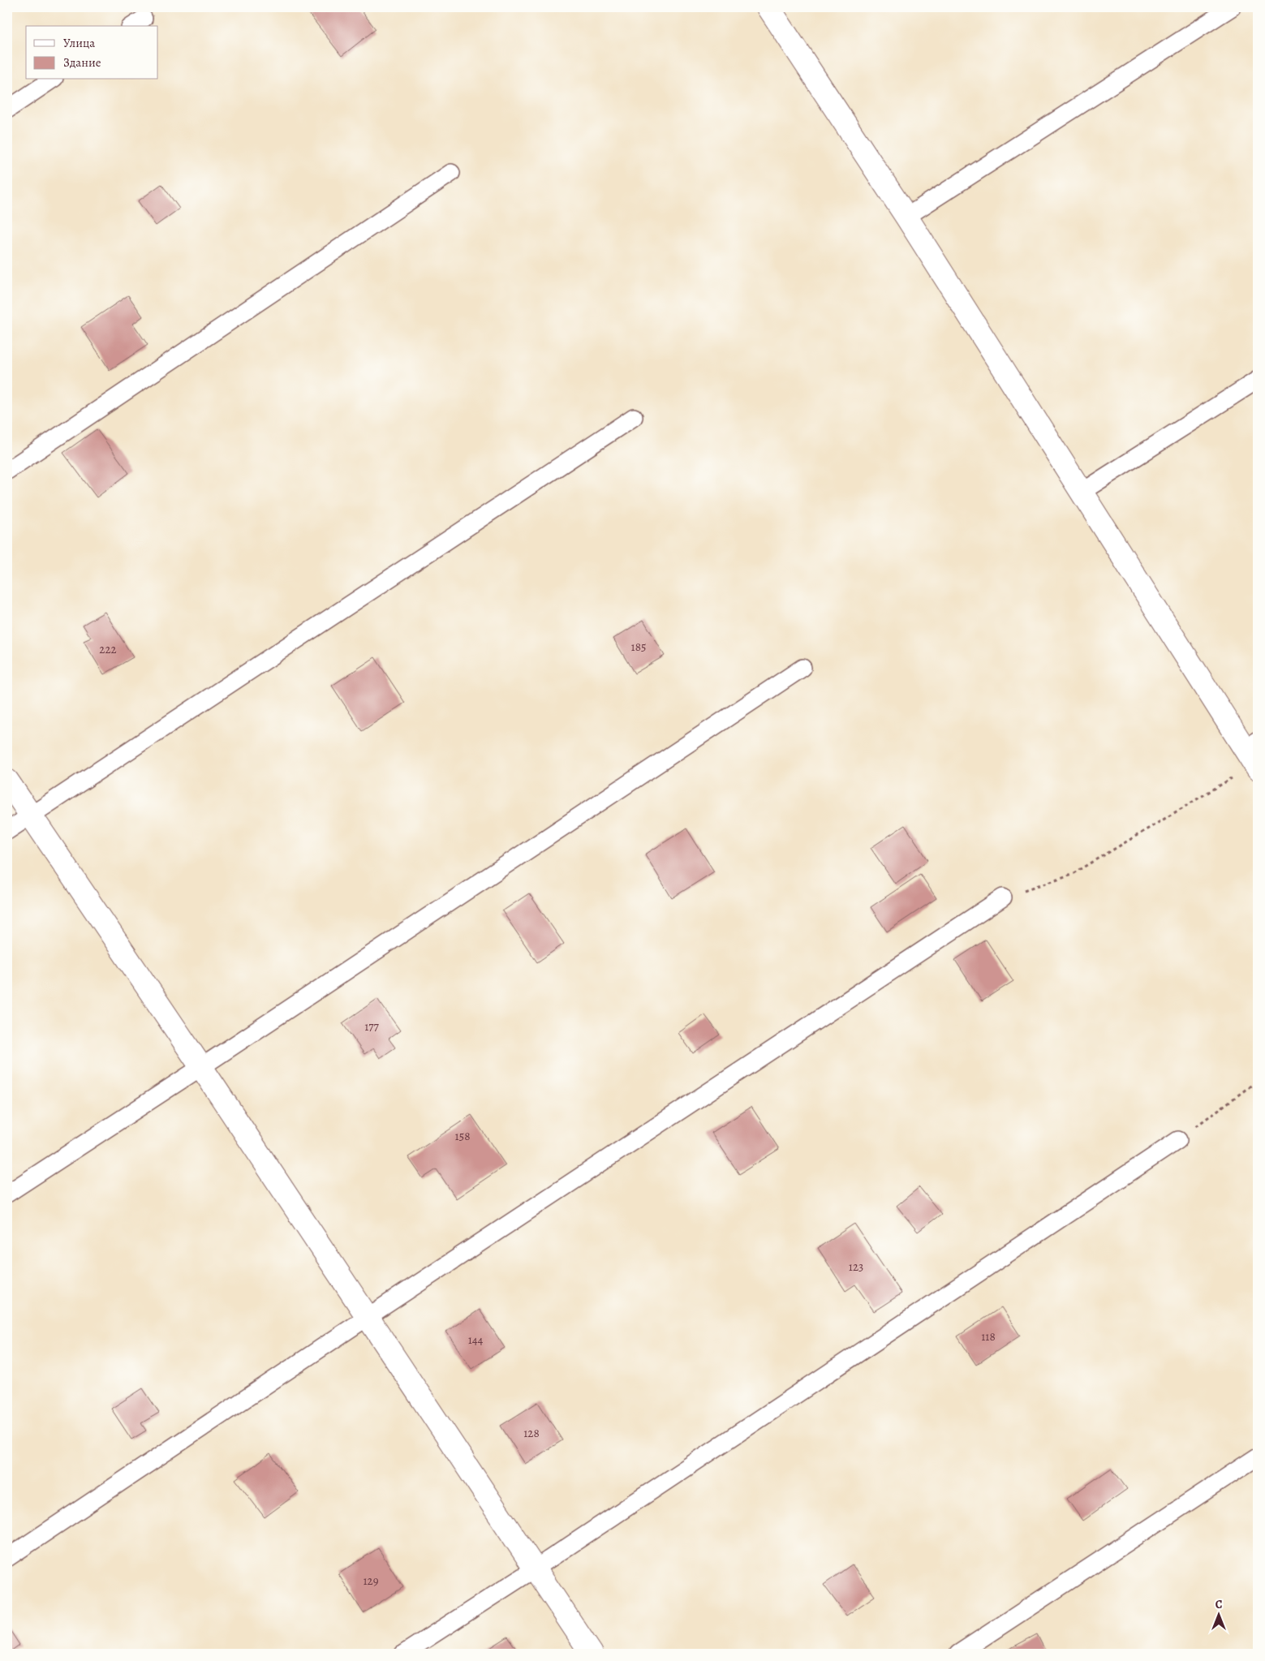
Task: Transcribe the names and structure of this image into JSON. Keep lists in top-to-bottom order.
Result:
{
  "house_numbers": [
    "185",
    "222",
    "177",
    "158",
    "123",
    "118",
    "144",
    "128",
    "129"
  ],
  "legend": ["Улица", "Здание"],
  "north": "top"
}
